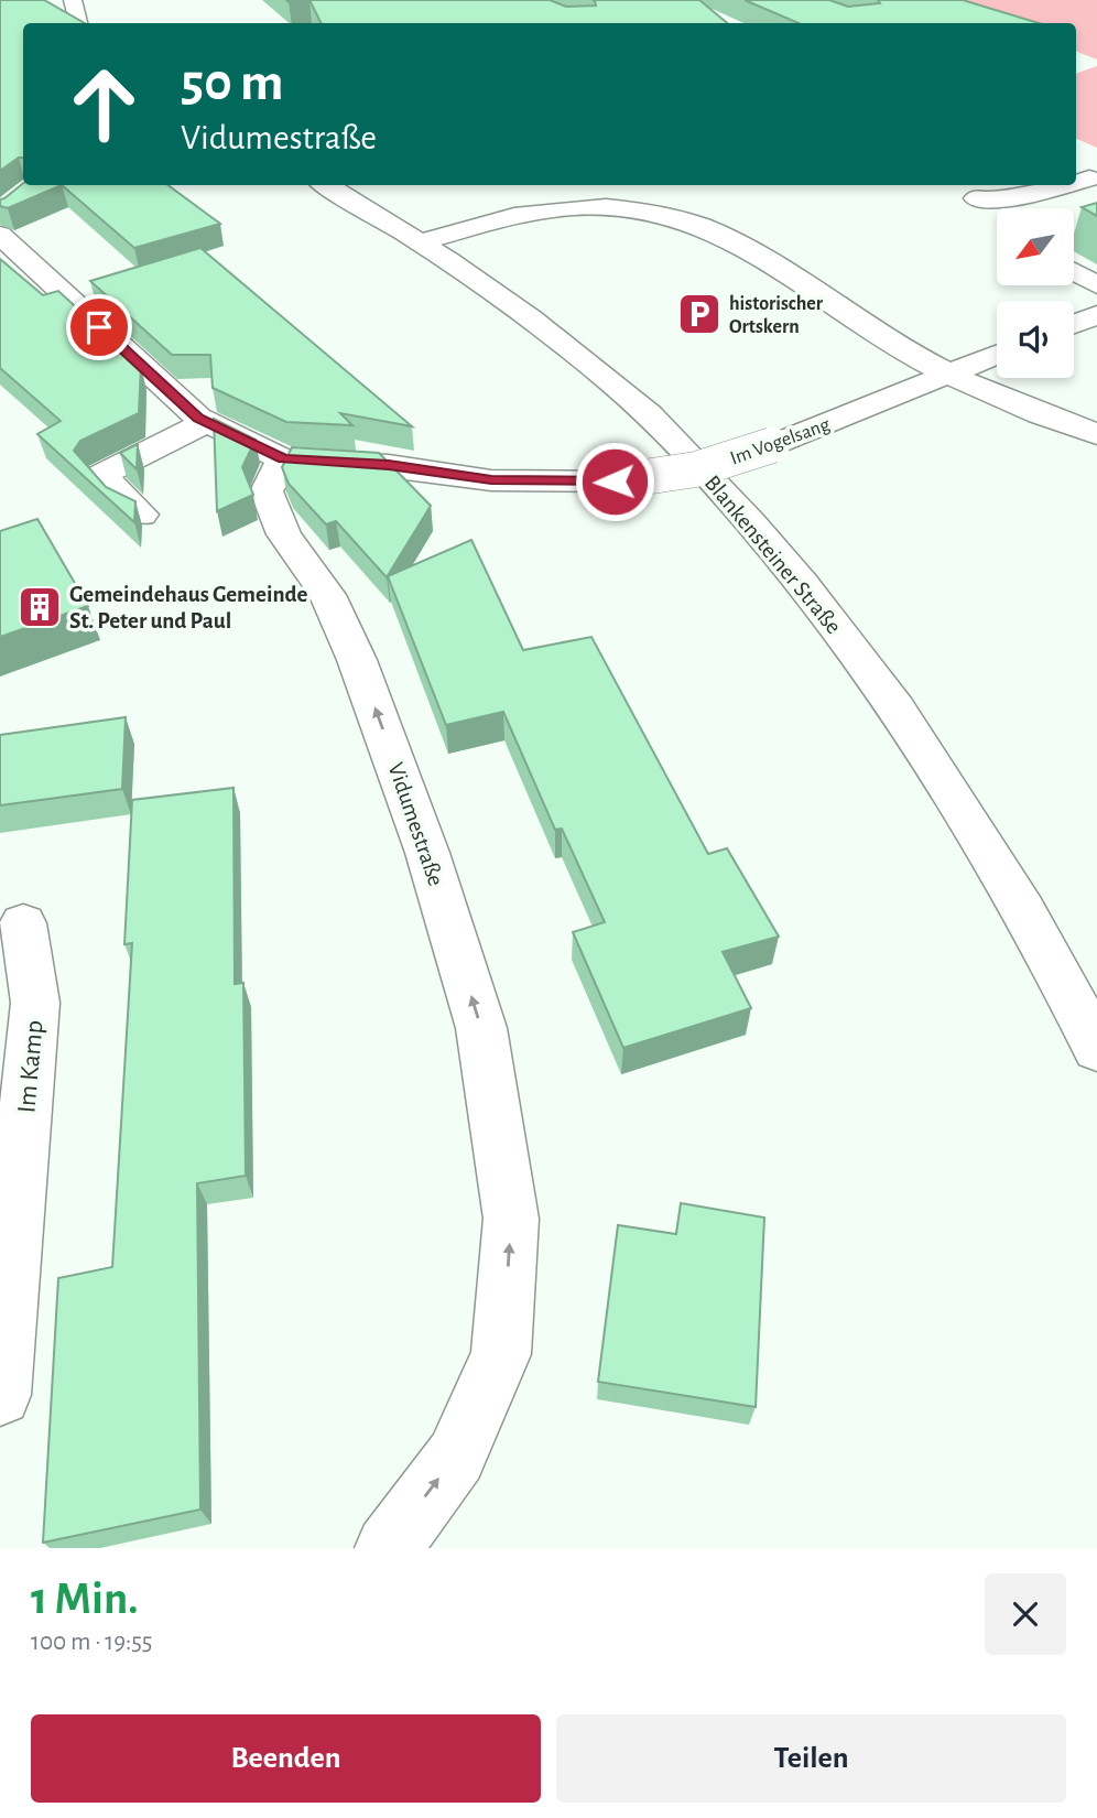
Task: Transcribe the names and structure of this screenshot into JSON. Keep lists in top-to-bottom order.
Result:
{
  "streets": {
    "street": [
      "Im Vogelsang",
      "Blankensteiner Straße",
      "Vidumestraße",
      "Im Kamp"
    ]
  },
  "crossings": [
    ["Im Vogelsang", "Vidumestraße"]
  ],
  "one_way": ["Vidumestraße"],
  "places": {
    "parking": ["historischer Ortskern"],
    "building": ["Gemeindehaus Gemeinde St. Peter und Paul"]
  },
  "north": "bottom left",
  "page": {
    "turn": ["50 m", "Vidumestraße"],
    "heading": ["1 Min.", "100 m · 19:55"],
    "buttons": ["Beenden", "Teilen"]
  }
}
